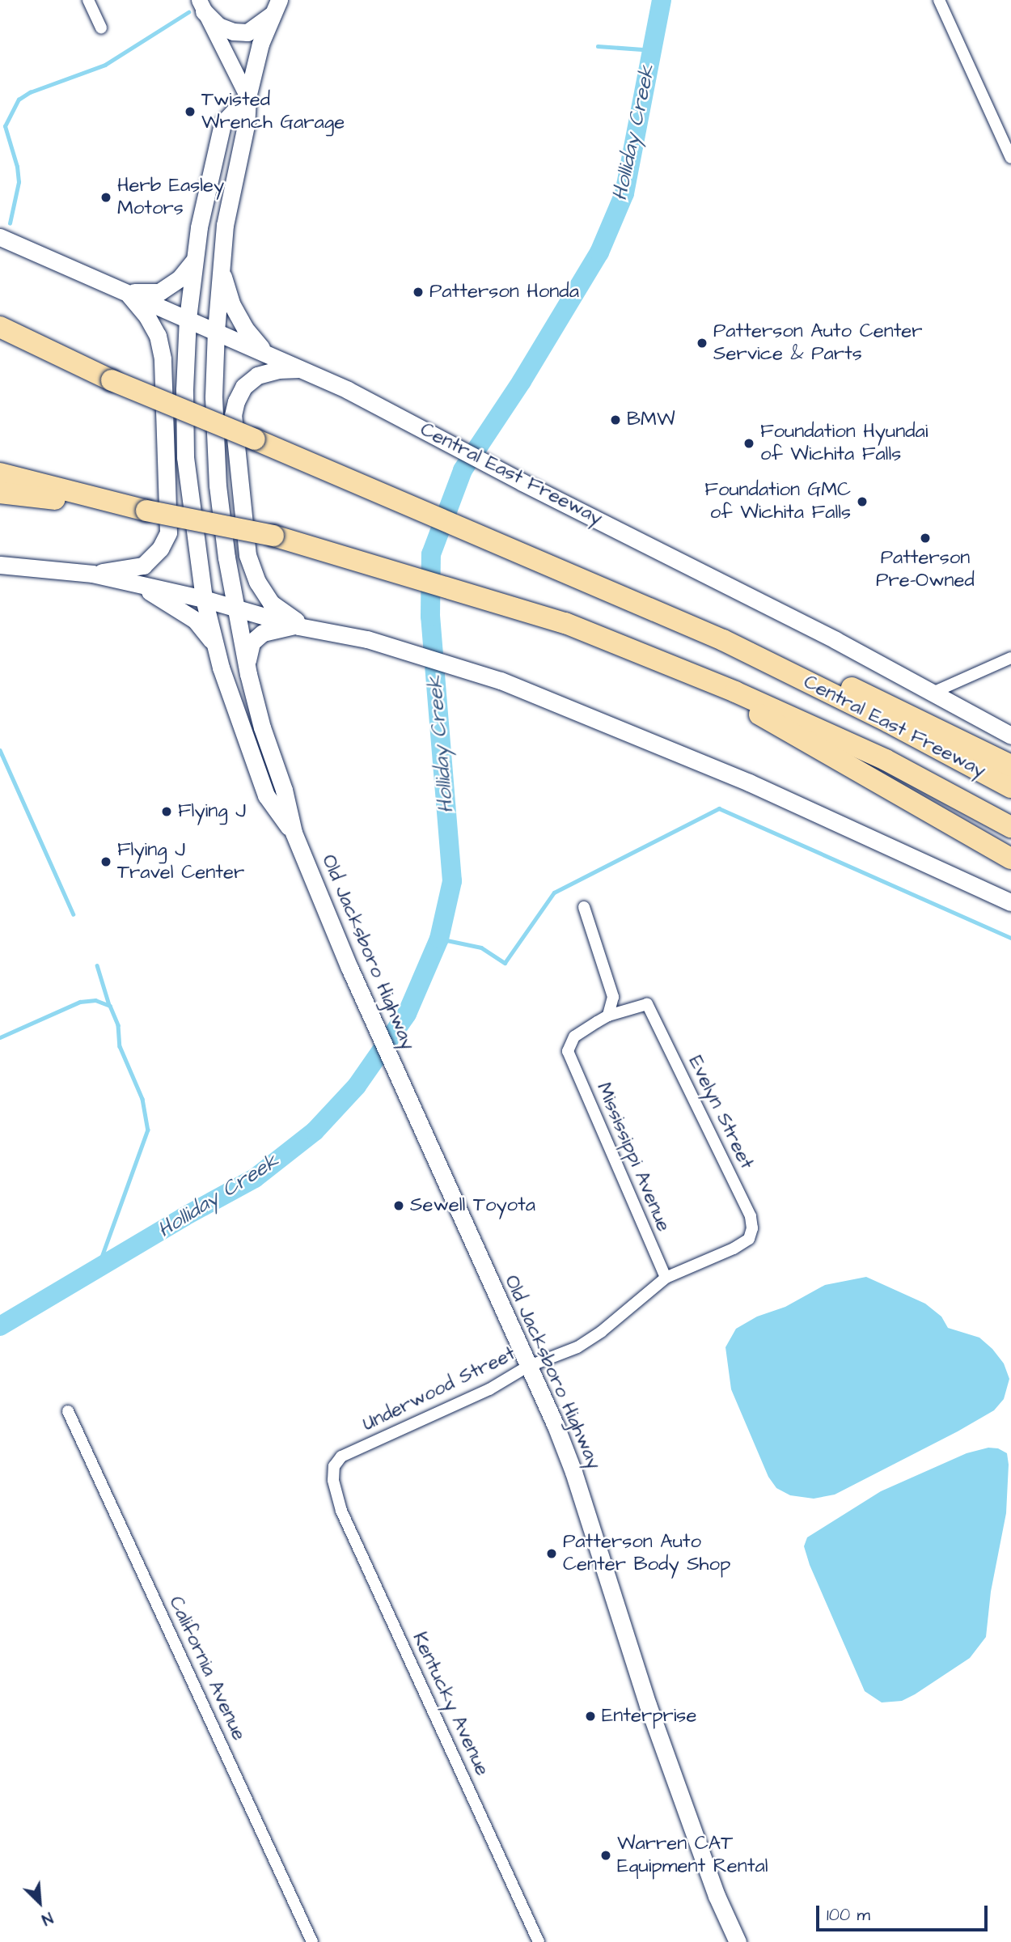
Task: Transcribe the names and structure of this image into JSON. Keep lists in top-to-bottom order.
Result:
{
  "streets": {
    "highway": ["Central East Freeway"],
    "main road": ["Old Jacksboro Highway"],
    "street": [
      "Evelyn Street",
      "Mississippi Avenue",
      "Underwood Street",
      "California Avenue",
      "Kentucky Avenue"
    ]
  },
  "crossings": [
    ["Central East Freeway", "Old Jacksboro Highway"],
    ["Old Jacksboro Highway", "Underwood Street"],
    ["Evelyn Street", "Mississippi Avenue"],
    ["Evelyn Street", "Underwood Street"],
    ["Mississippi Avenue", "Underwood Street"],
    ["Underwood Street", "Kentucky Avenue"]
  ],
  "water": ["Holliday Creek"],
  "places": [
    "Twisted Wrench Garage",
    "Herb Easley Motors",
    "Patterson Honda",
    "Patterson Auto Center Service & Parts",
    "BMW",
    "Foundation Hyundai of Wichita Falls",
    "Foundation GMC of Wichita Falls",
    "Patterson Pre-Owned",
    "Flying J",
    "Flying J Travel Center",
    "Sewell Toyota",
    "Patterson Auto Center Body Shop",
    "Enterprise",
    "Warren CAT Equipment Rental"
  ],
  "scale_bar": "100 m",
  "north": "bottom right"
}
